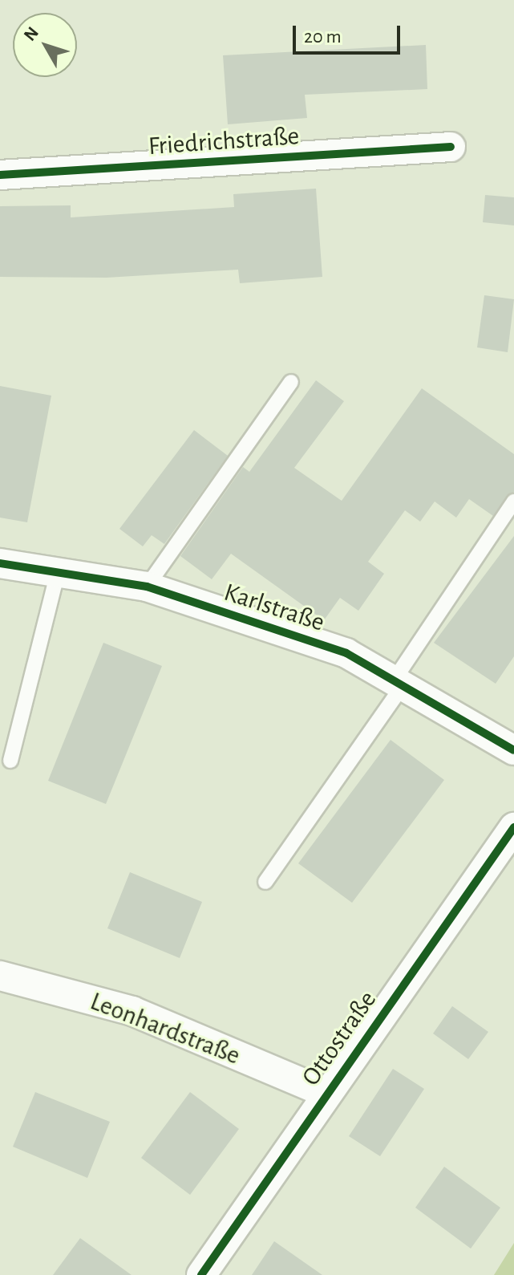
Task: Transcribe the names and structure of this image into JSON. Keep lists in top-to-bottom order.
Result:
{
  "streets": {
    "street": [
      "Friedrichstraße",
      "Karlstraße",
      "Leonhardstraße",
      "Ottostraße"
    ]
  },
  "crossings": [
    ["Leonhardstraße", "Ottostraße"]
  ],
  "scale_bar": "20 m",
  "north": "top left"
}
